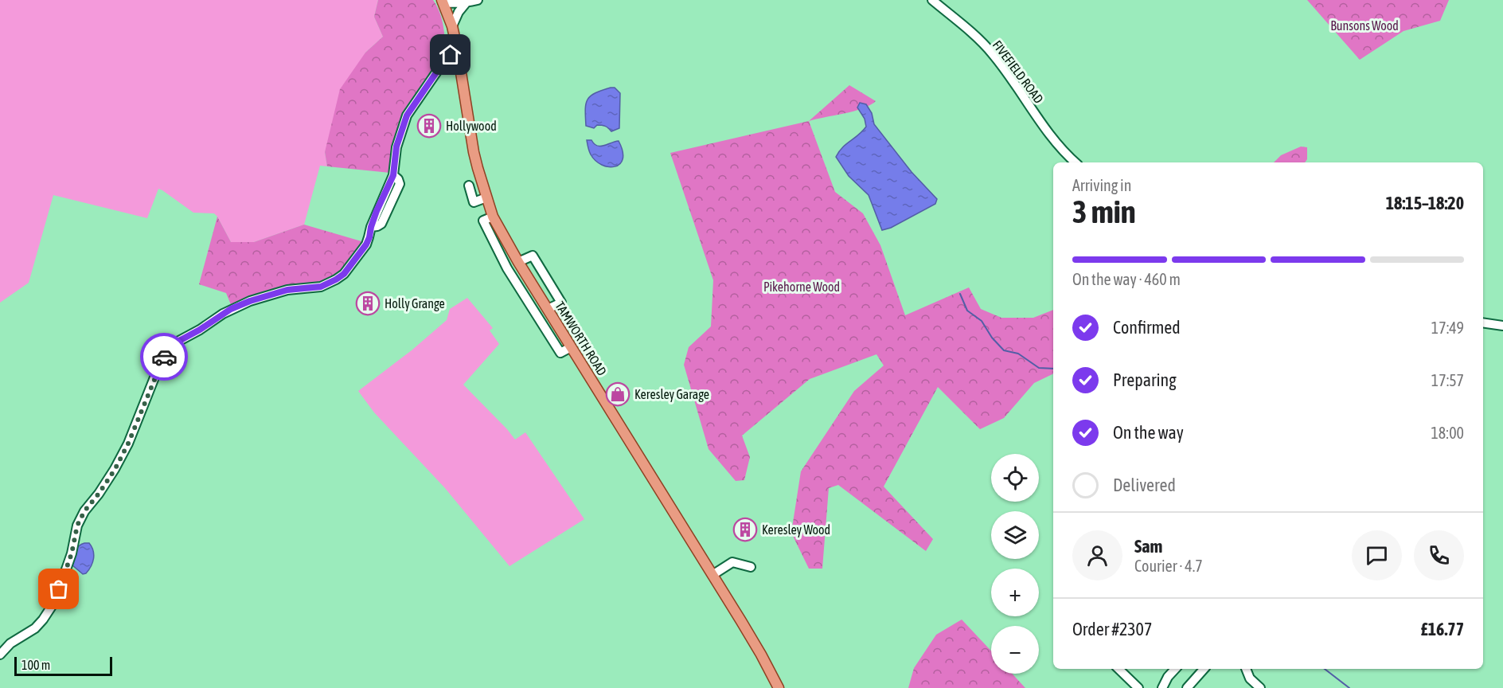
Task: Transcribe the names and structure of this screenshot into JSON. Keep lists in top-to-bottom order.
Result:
{
  "streets": {
    "main road": ["TAMWORTH ROAD"],
    "street": ["FIVEFIELD ROAD"]
  },
  "parks": ["Bunsons Wood", "Pikehorne Wood"],
  "places": {
    "building": ["Hollywood", "Holly Grange", "Keresley Wood"],
    "shop": ["Keresley Garage"]
  },
  "scale_bar": "100 m",
  "page": {
    "heading": ["3 min", "Arriving in", "18:15–18:20"],
    "panel": [
      "Sam",
      "Courier · 4.7",
      "Order #2307",
      "£16.77"
    ],
    "bar": "On the way · 460 m",
    "list": [
      ["Confirmed", "17:49"],
      ["Preparing", "17:57"],
      ["On the way", "18:00"],
      "Delivered"
    ],
    "map_buttons": ["+", "−"],
    "scale": "100 m"
  }
}
